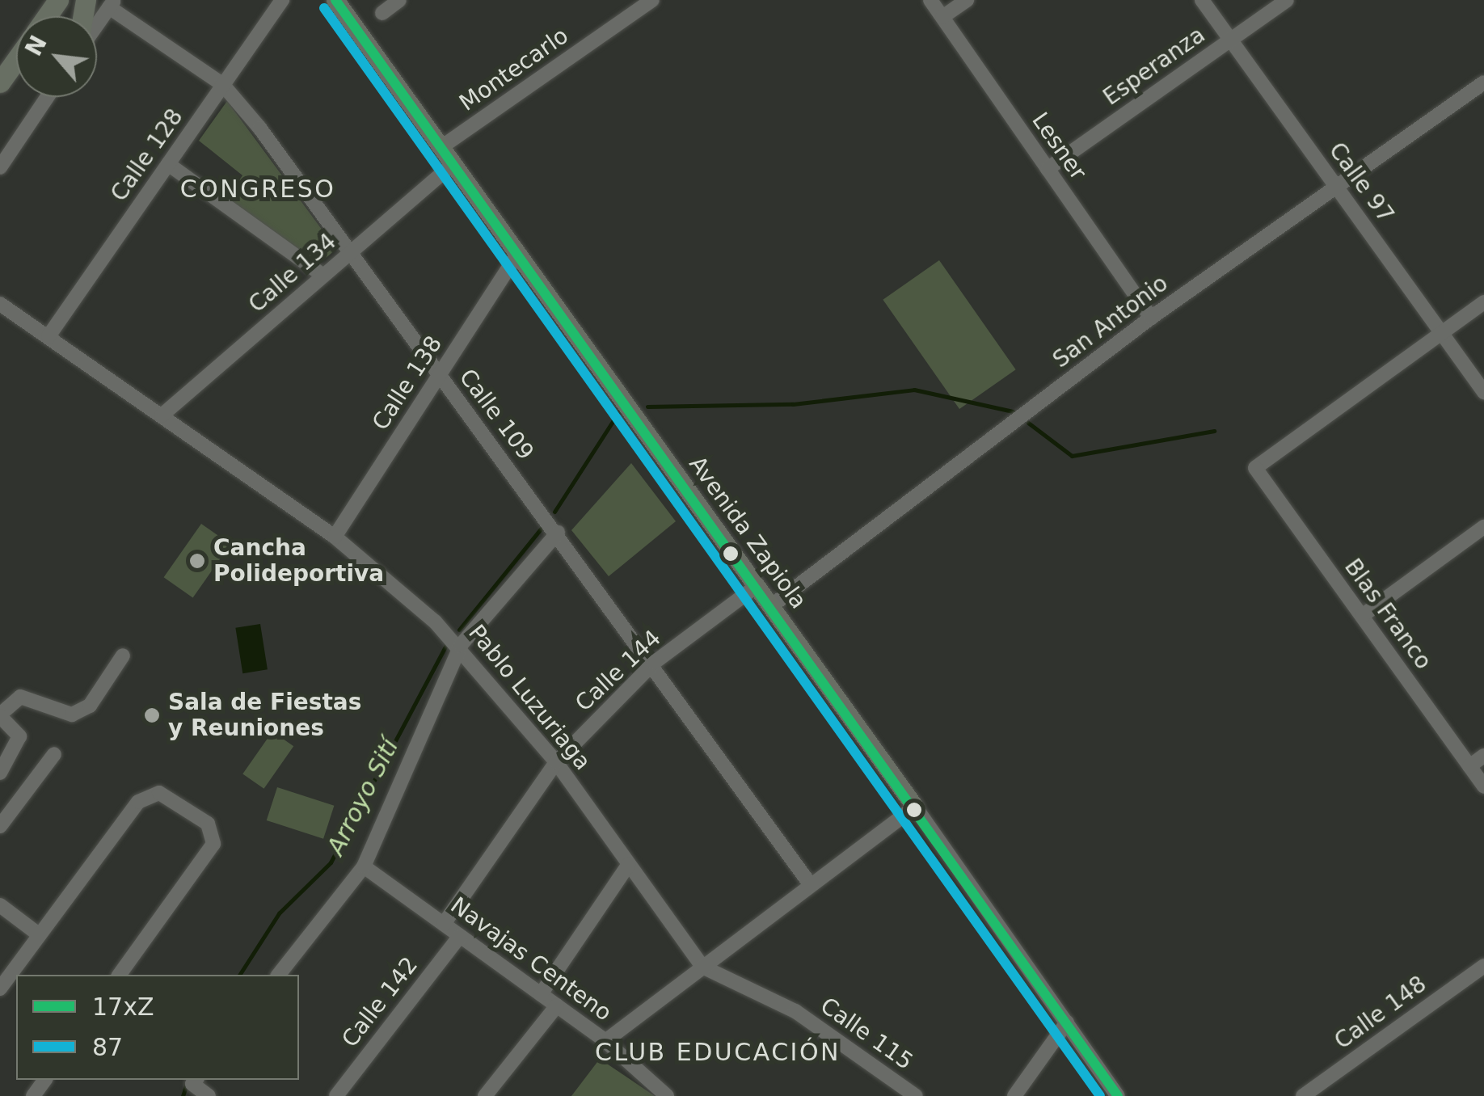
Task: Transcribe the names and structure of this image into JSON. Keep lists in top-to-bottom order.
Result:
{
  "streets": {
    "main road": ["Avenida Zapiola"],
    "street": [
      "Esperanza",
      "Montecarlo",
      "Lesner",
      "Calle 128",
      "Calle 97",
      "Calle 134",
      "San Antonio",
      "Calle 138",
      "Calle 109",
      "Blas Franco",
      "Calle 144",
      "Pablo Luzuriaga",
      "Navajas Centeno",
      "Calle 142",
      "Calle 148",
      "Calle 115"
    ]
  },
  "crossings": [
    ["Esperanza", "Lesner"],
    ["Esperanza", "Calle 97"],
    ["Montecarlo", "Avenida Zapiola"],
    ["Lesner", "San Antonio"],
    ["Calle 128", "Calle 109"],
    ["Calle 128", "Pablo Luzuriaga"],
    ["Calle 97", "San Antonio"],
    ["Calle 97", "Blas Franco"],
    ["Calle 134", "Calle 109"],
    ["Calle 134", "Avenida Zapiola"],
    ["Calle 134", "Pablo Luzuriaga"],
    ["San Antonio", "Avenida Zapiola"],
    ["Calle 138", "Calle 109"],
    ["Calle 138", "Avenida Zapiola"],
    ["Calle 138", "Pablo Luzuriaga"],
    ["Calle 109", "Calle 144"],
    ["Avenida Zapiola", "Calle 144"],
    ["Calle 144", "Pablo Luzuriaga"],
    ["Calle 144", "Navajas Centeno"],
    ["Pablo Luzuriaga", "Calle 115"],
    ["Navajas Centeno", "Calle 142"]
  ],
  "districts": ["CONGRESO", "CLUB EDUCACIÓN"],
  "water": ["Arroyo Sití"],
  "places": ["Cancha Polideportiva", "Sala de Fiestas y Reuniones"],
  "lines": ["transit line 17xZ", "transit line 87"],
  "legend": ["17xZ", "87"],
  "north": "top left"
}
